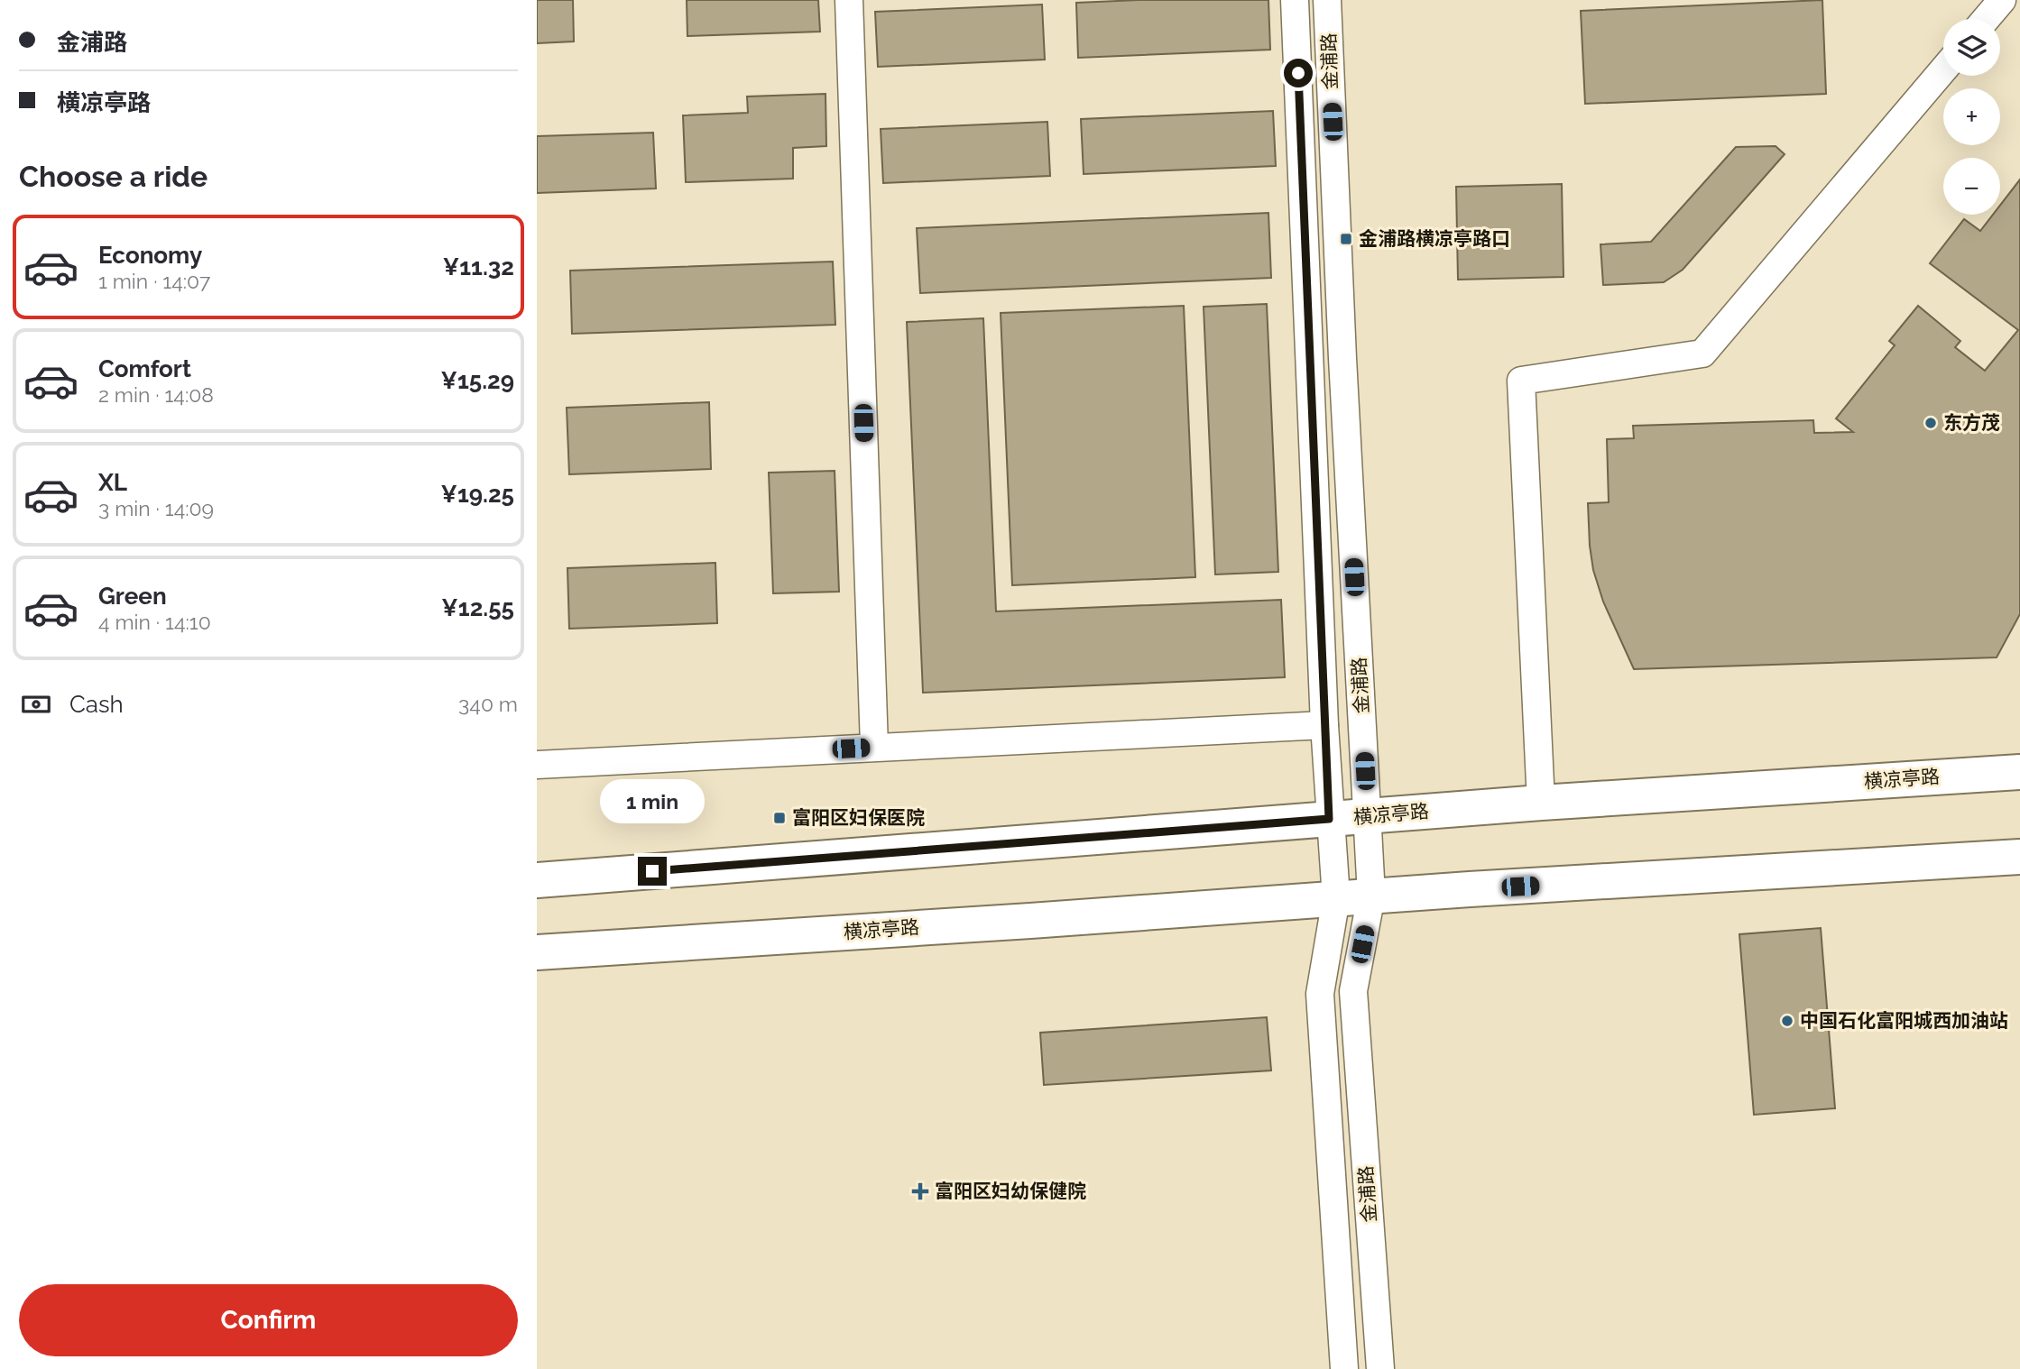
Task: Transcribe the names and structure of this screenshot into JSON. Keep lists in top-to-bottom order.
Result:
{
  "streets": {
    "main road": ["横凉亭路"],
    "street": ["金浦路"]
  },
  "crossings": [
    ["金浦路", "横凉亭路"]
  ],
  "places": {
    "transit": ["金浦路横凉亭路口", "富阳区妇保医院"],
    "other": ["东方茂", "中国石化富阳城西加油站"],
    "health": ["富阳区妇幼保健院"]
  },
  "page": {
    "banner": ["金浦路", "横凉亭路"],
    "map_buttons": ["+", "−"],
    "heading": "Choose a ride",
    "list": [
      {
        "name": "Economy",
        "note": "1 min · 14:07",
        "value": "¥11.32"
      },
      {
        "name": "Comfort",
        "note": "2 min · 14:08",
        "value": "¥15.29"
      },
      {
        "name": "XL",
        "note": "3 min · 14:09",
        "value": "¥19.25"
      },
      {
        "name": "Green",
        "note": "4 min · 14:10",
        "value": "¥12.55"
      }
    ],
    "pay": ["Cash", "340 m"],
    "bubble": "1 min",
    "buttons": "Confirm"
  }
}
